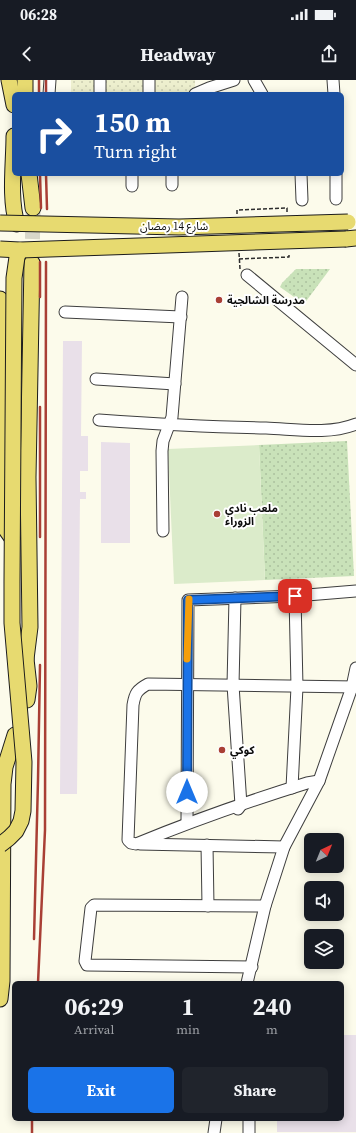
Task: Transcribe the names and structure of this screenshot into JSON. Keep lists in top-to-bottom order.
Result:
{
  "streets": {
    "main road": ["شارع 14 رمضان"]
  },
  "places": ["مدرسة الشالجية", "ملعب نادي الزوراء", "كوكي"],
  "north": "top right",
  "page": {
    "status": "06:28",
    "header": "Headway",
    "turn": ["150 m", "Turn right"],
    "eta": [
      "06:29",
      "Arrival",
      "1",
      "min",
      "240",
      "m"
    ],
    "buttons": ["Exit", "Share"]
  }
}
